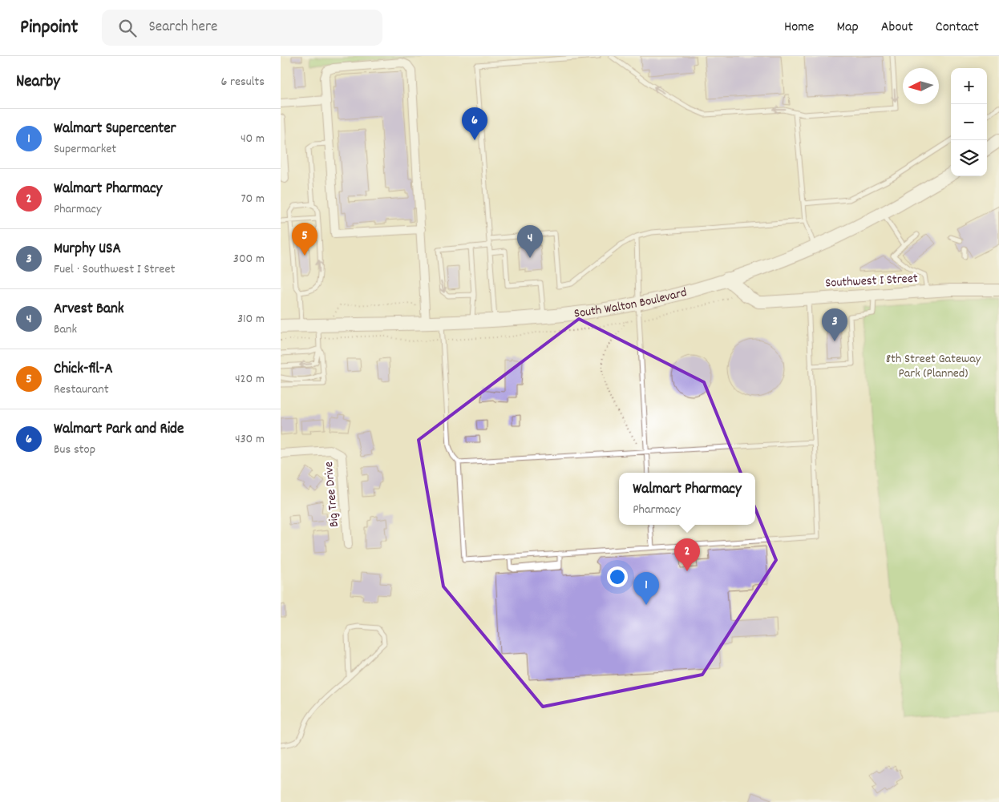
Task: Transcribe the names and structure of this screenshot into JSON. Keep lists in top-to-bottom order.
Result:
{
  "streets": {
    "main road": ["Southwest I Street", "South Walton Boulevard"],
    "street": ["Big Tree Drive"]
  },
  "parks": ["8th Street Gateway Park (Planned)"],
  "north": "left",
  "page": {
    "header": "Pinpoint",
    "search": "Search here",
    "nav": [
      "Home",
      "Map",
      "About",
      "Contact"
    ],
    "heading": ["Nearby", "6 results"],
    "map_buttons": ["+", "−"],
    "pins": [
      "6",
      "5",
      "4",
      "3",
      "2",
      "1"
    ],
    "list": [
      {
        "mark": "1",
        "name": "Walmart Supercenter",
        "note": "Supermarket",
        "value": "40 m"
      },
      {
        "mark": "2",
        "name": "Walmart Pharmacy",
        "note": "Pharmacy",
        "value": "70 m"
      },
      {
        "mark": "3",
        "name": "Murphy USA",
        "note": "Fuel · Southwest I Street",
        "value": "300 m"
      },
      {
        "mark": "4",
        "name": "Arvest Bank",
        "note": "Bank",
        "value": "310 m"
      },
      {
        "mark": "5",
        "name": "Chick-fil-A",
        "note": "Restaurant",
        "value": "420 m"
      },
      {
        "mark": "6",
        "name": "Walmart Park and Ride",
        "note": "Bus stop",
        "value": "430 m"
      }
    ],
    "popup": ["Walmart Pharmacy", "Pharmacy"]
  }
}
